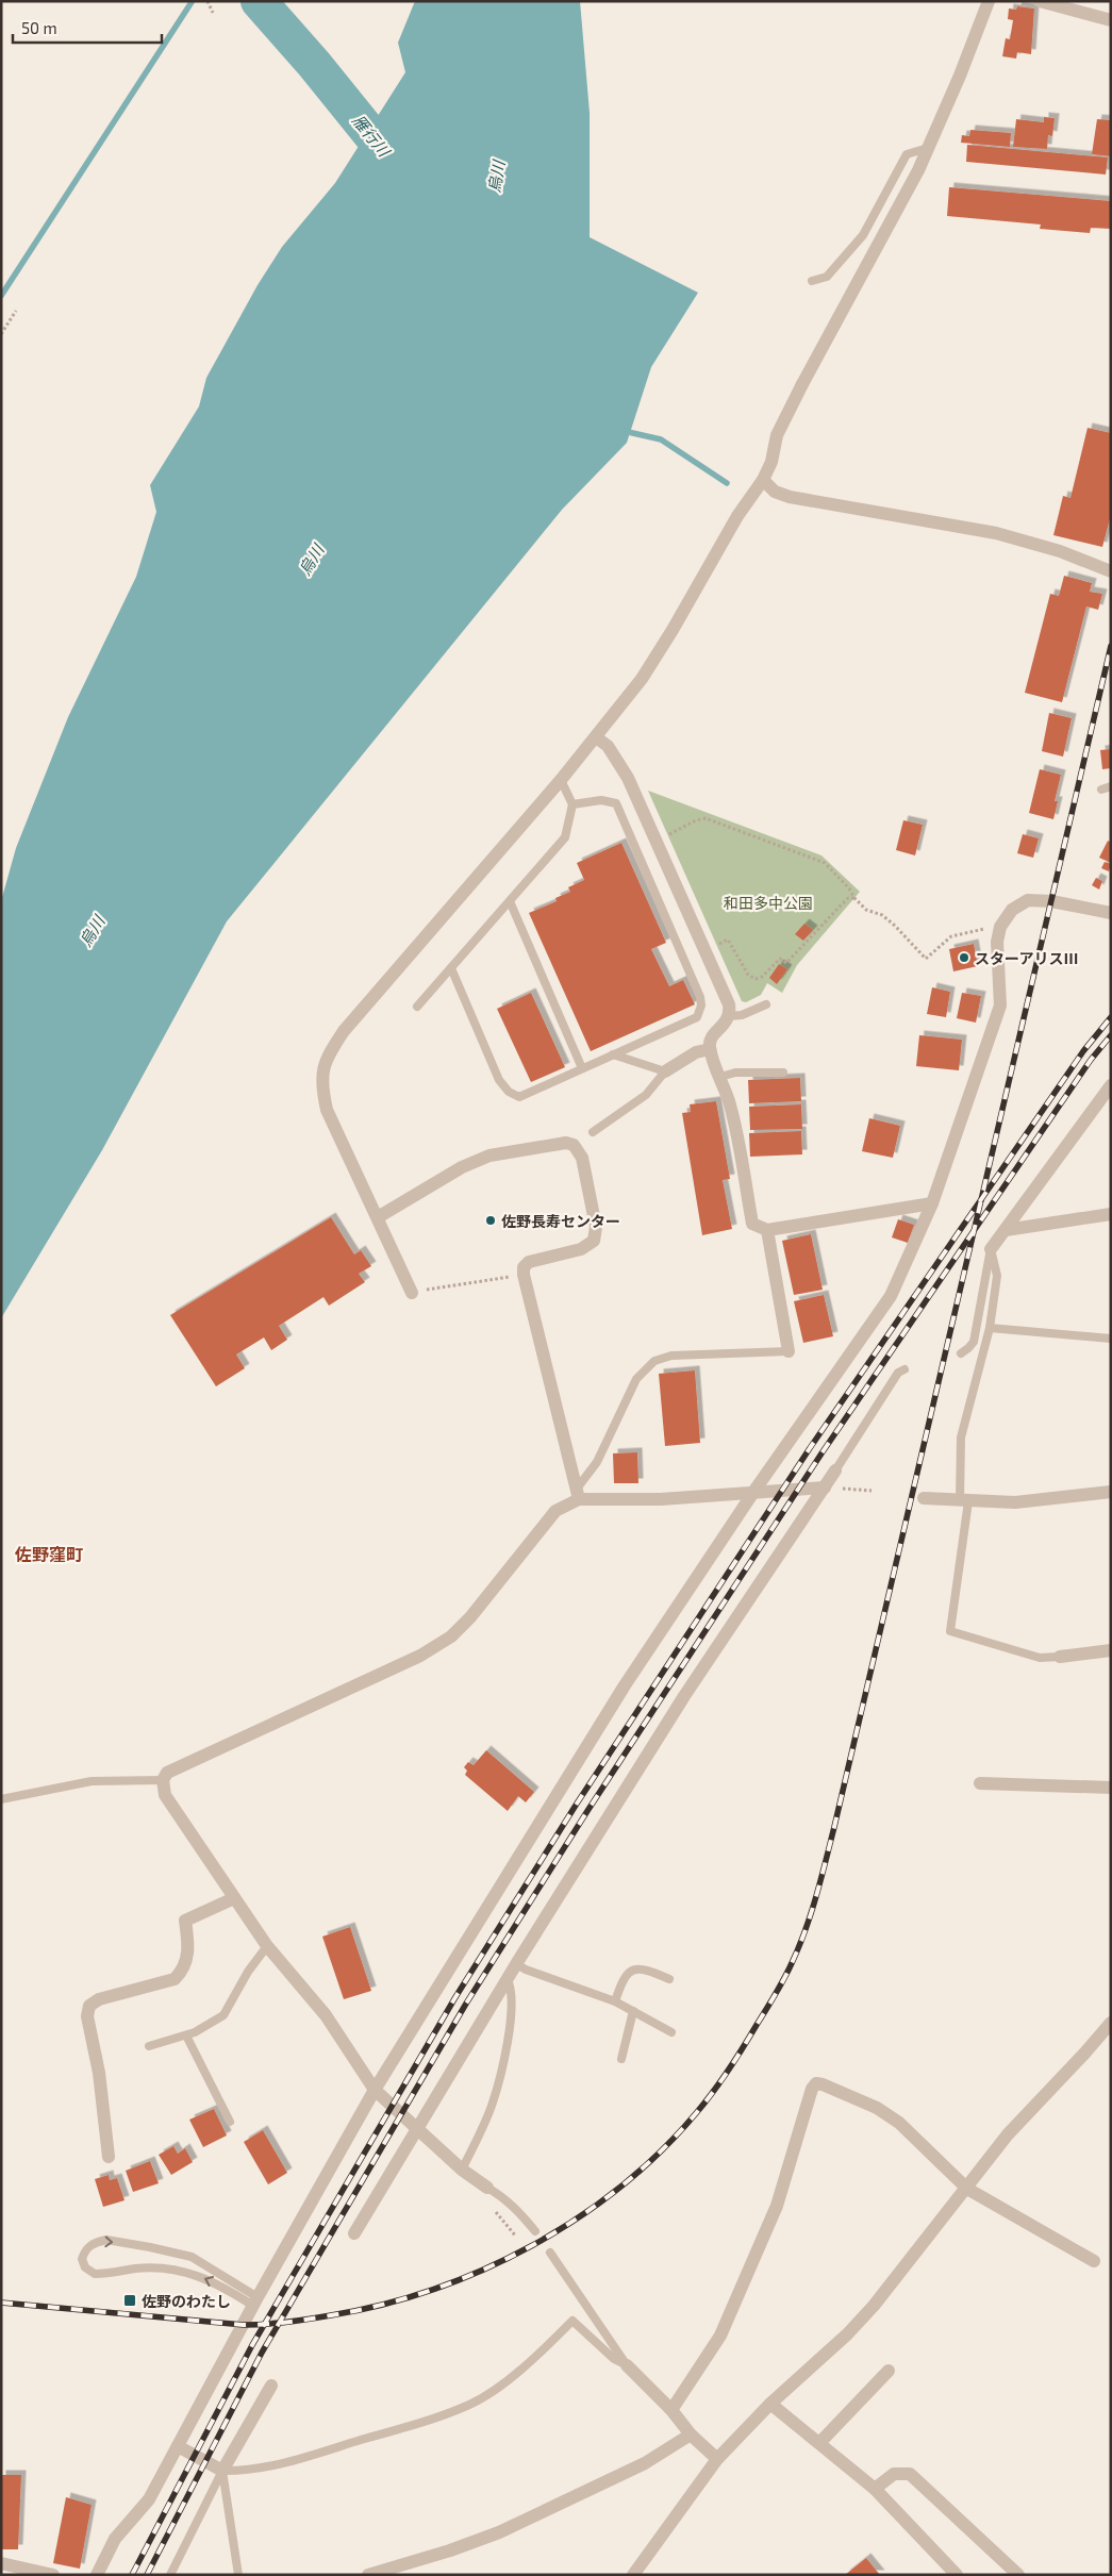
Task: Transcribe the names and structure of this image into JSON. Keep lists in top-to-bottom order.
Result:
{
  "districts": ["佐野窪町"],
  "water": ["雁行川", "烏川"],
  "parks": ["和田多中公園"],
  "places": {
    "other": ["スターアリスⅢ", "佐野長寿センター"],
    "transit": ["佐野のわたし"]
  },
  "scale_bar": "50 m"
}
